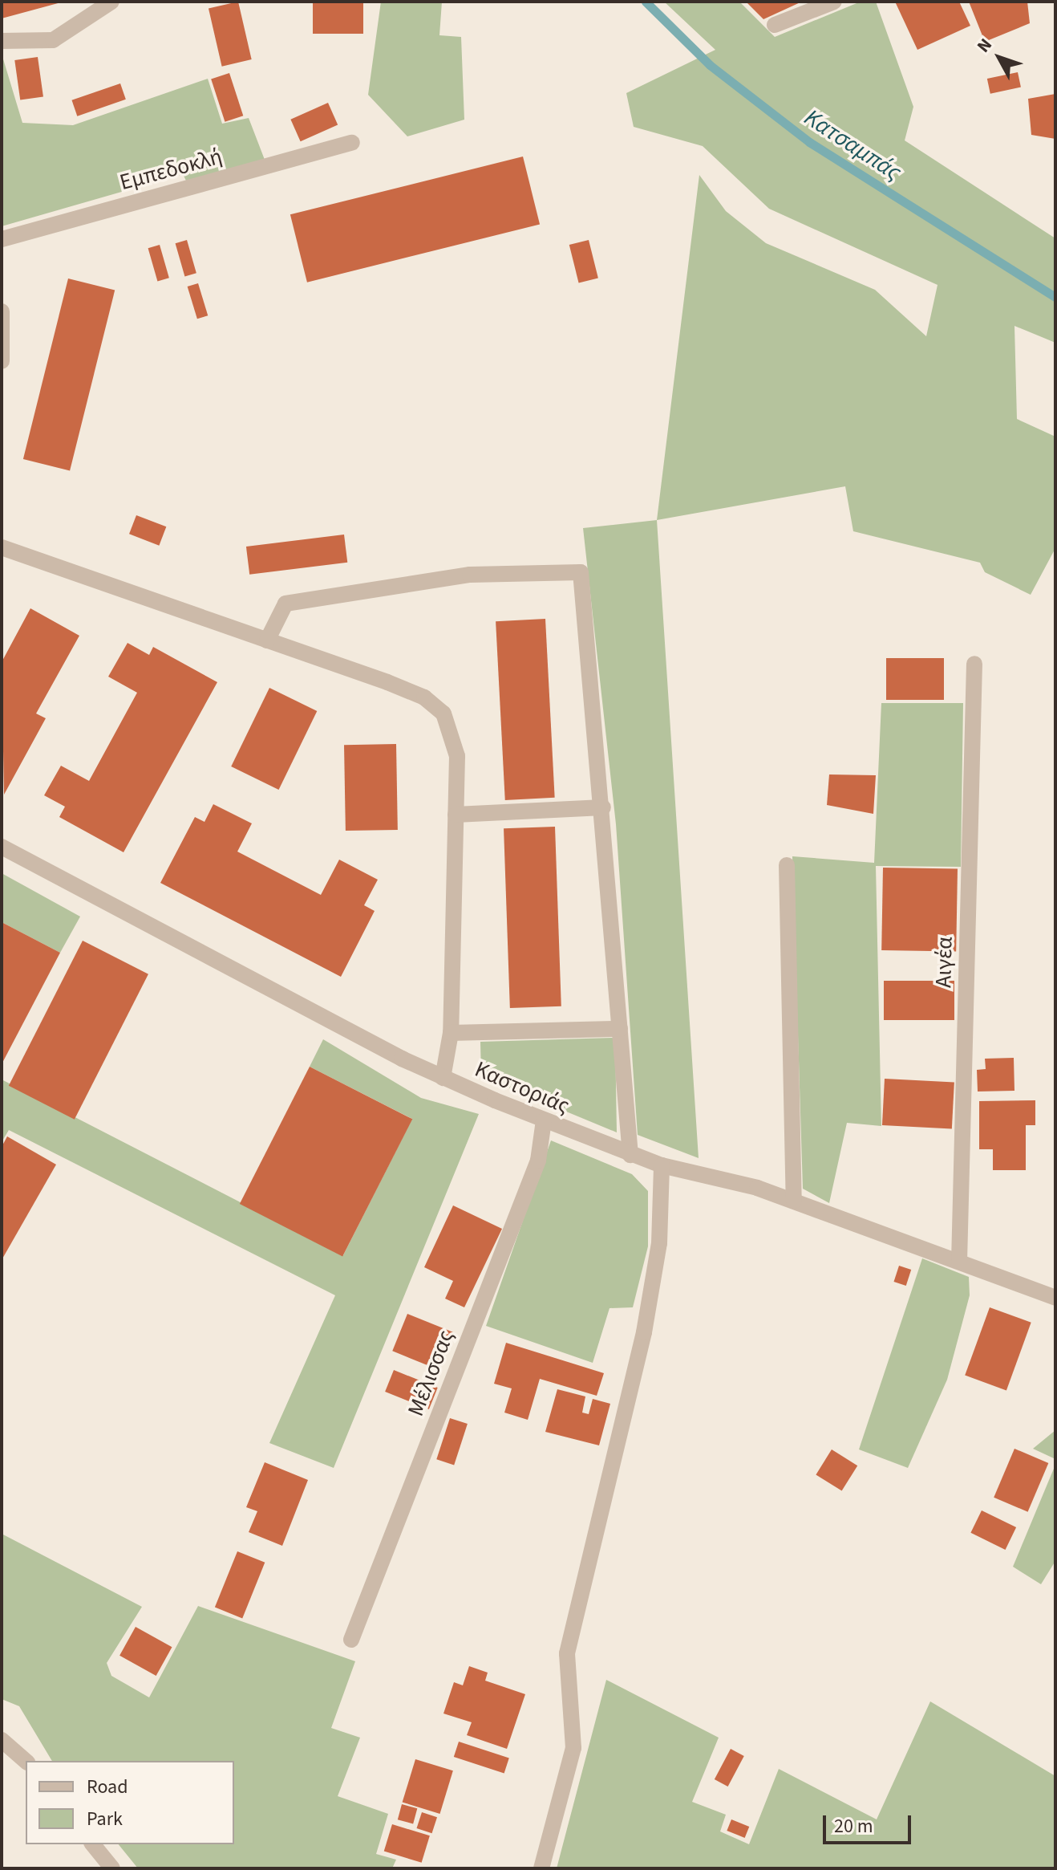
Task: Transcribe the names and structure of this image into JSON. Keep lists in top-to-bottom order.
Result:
{
  "streets": {
    "street": [
      "Εμπεδοκλή",
      "Αιγέα",
      "Καστοριάς",
      "Μέλισσας"
    ]
  },
  "crossings": [
    ["Αιγέα", "Καστοριάς"],
    ["Καστοριάς", "Μέλισσας"]
  ],
  "water": ["Κατσαμπάς"],
  "legend": ["Road", "Park"],
  "scale_bar": "20 m",
  "north": "top left"
}
